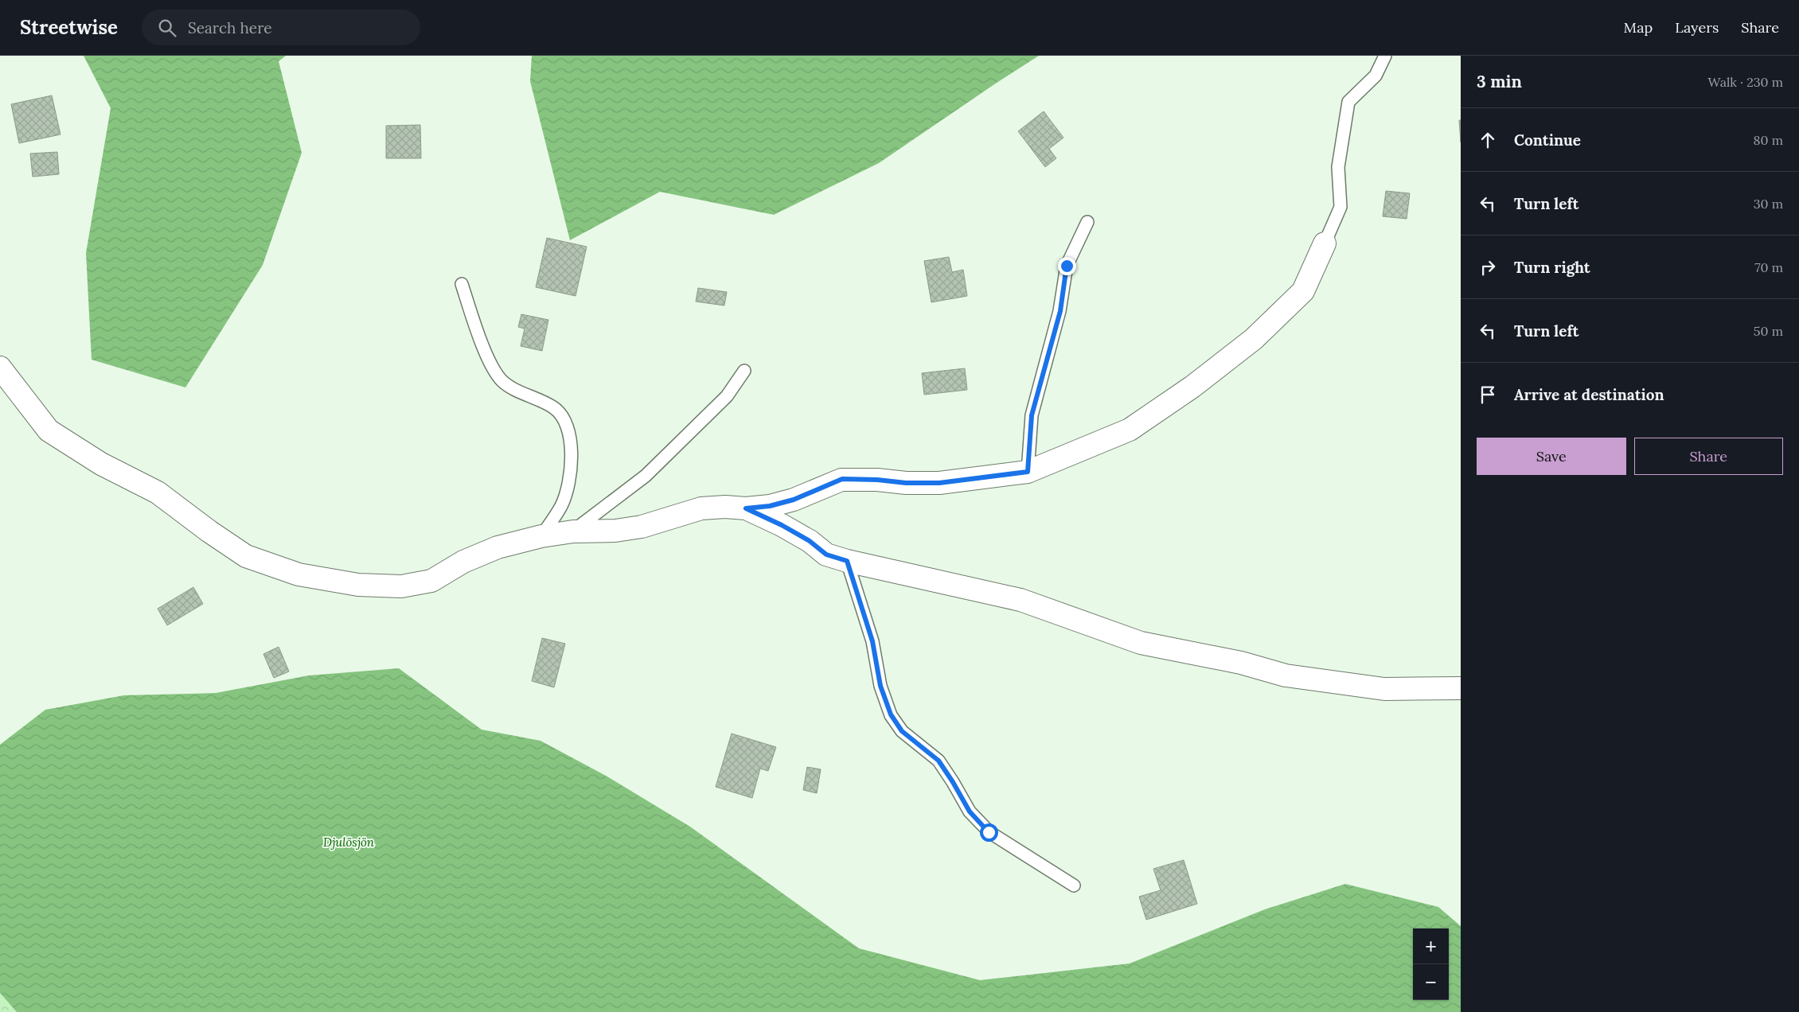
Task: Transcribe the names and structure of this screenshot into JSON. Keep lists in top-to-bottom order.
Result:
{
  "water": ["Djulösjön"],
  "page": {
    "header": "Streetwise",
    "search": "Search here",
    "nav": ["Map", "Layers", "Share"],
    "heading": ["3 min", "Walk · 230 m"],
    "list": [
      ["Continue", "80 m"],
      ["Turn left", "30 m"],
      ["Turn right", "70 m"],
      ["Turn left", "50 m"],
      "Arrive at destination"
    ],
    "buttons": ["Save", "Share"],
    "map_buttons": ["+", "−"]
  }
}
